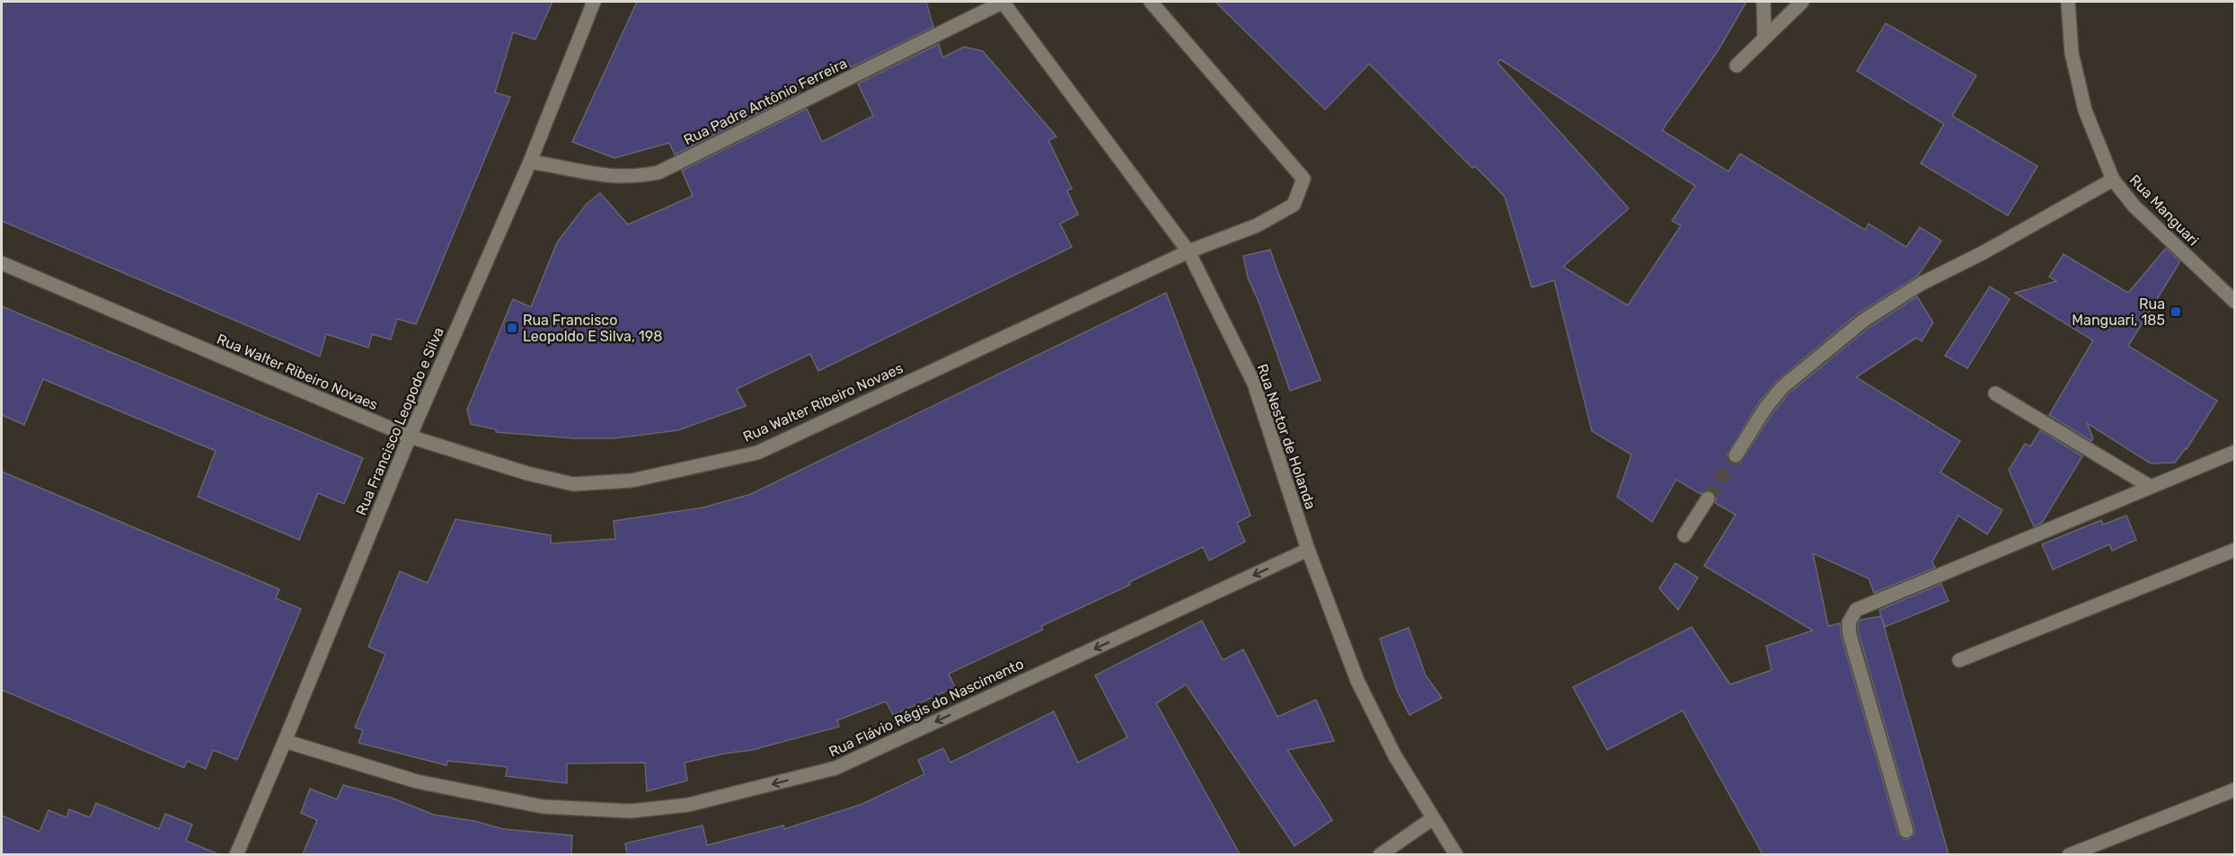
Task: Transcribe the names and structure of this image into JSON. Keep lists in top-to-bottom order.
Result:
{
  "streets": {
    "street": [
      "Rua Padre Antônio Ferreira",
      "Rua Manguari",
      "Rua Walter Ribeiro Novaes",
      "Rua Francisco Leopodo e Silva",
      "Rua Nestor de Holanda",
      "Rua Flávio Régis do Nascimento"
    ]
  },
  "crossings": [
    ["Rua Padre Antônio Ferreira", "Rua Francisco Leopodo e Silva"],
    ["Rua Padre Antônio Ferreira", "Rua Nestor de Holanda"],
    ["Rua Walter Ribeiro Novaes", "Rua Francisco Leopodo e Silva"],
    ["Rua Walter Ribeiro Novaes", "Rua Nestor de Holanda"],
    ["Rua Francisco Leopodo e Silva", "Rua Flávio Régis do Nascimento"],
    ["Rua Nestor de Holanda", "Rua Flávio Régis do Nascimento"]
  ],
  "one_way": ["Rua Flávio Régis do Nascimento"],
  "places": {
    "transit": ["Rua Manguari, 185", "Rua Francisco Leopoldo E Silva, 198"]
  }
}
